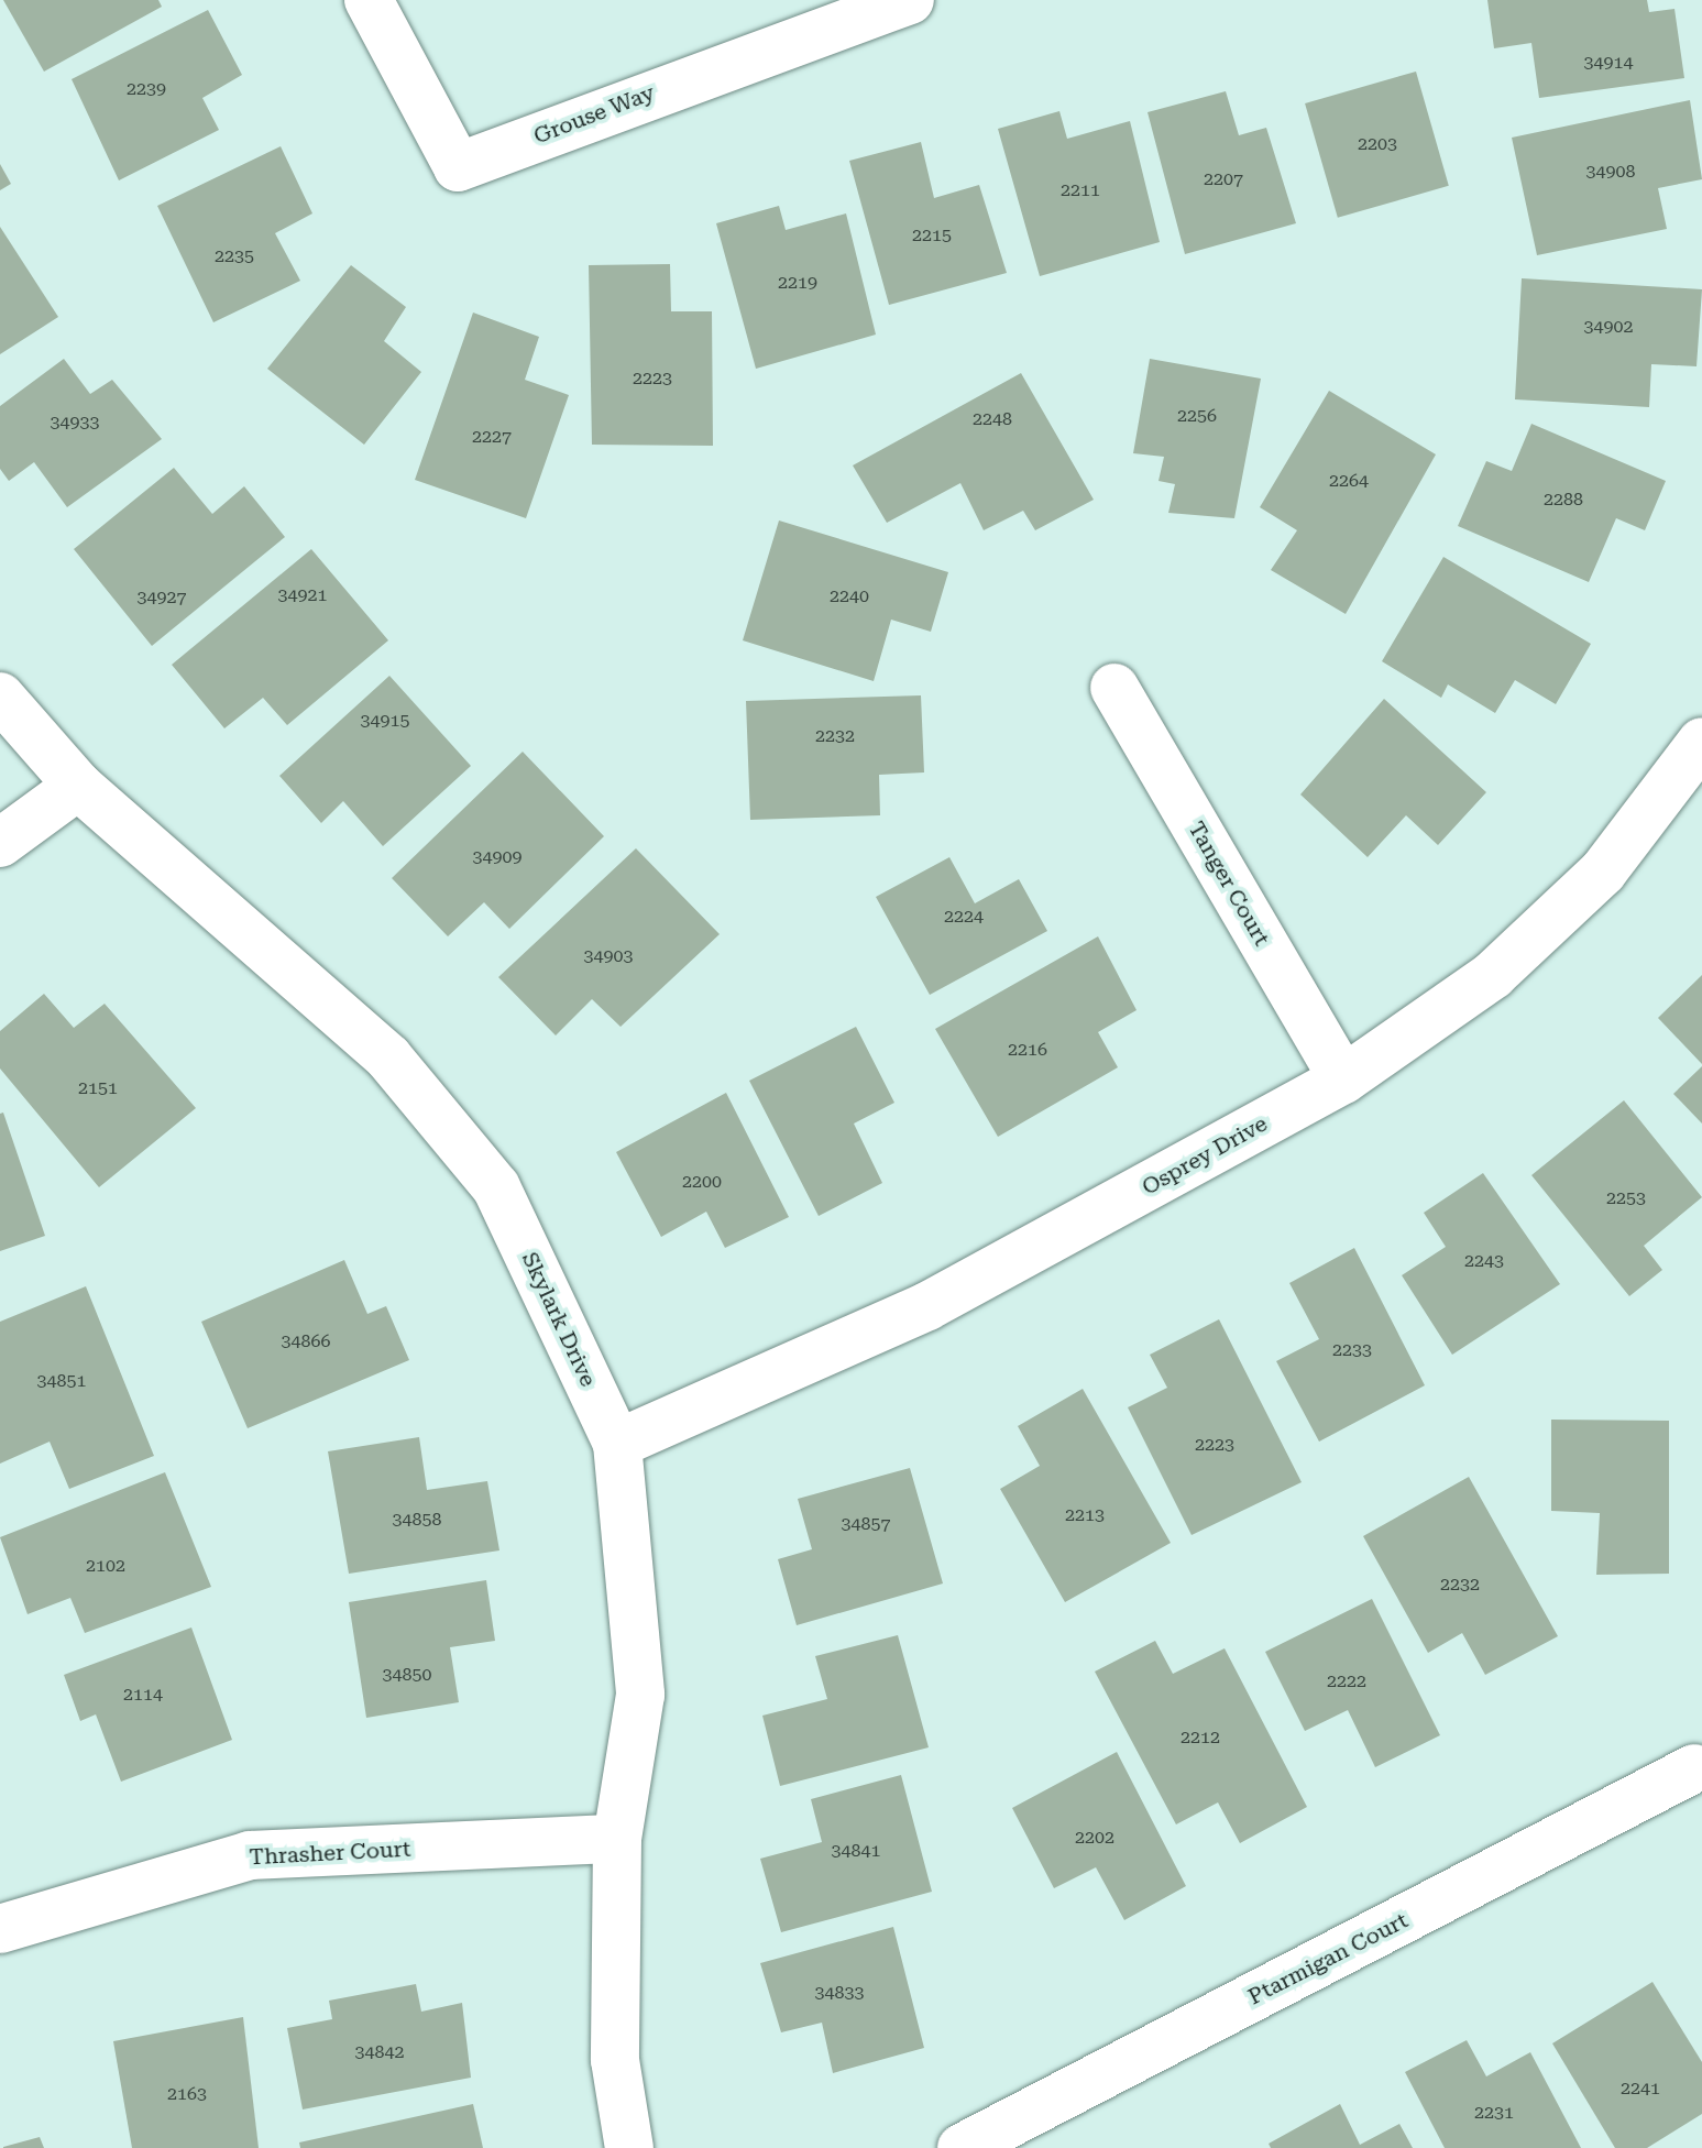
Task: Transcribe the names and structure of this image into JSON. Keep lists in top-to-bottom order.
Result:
{
  "streets": {
    "street": [
      "Grouse Way",
      "Tanger Court",
      "Osprey Drive",
      "Skylark Drive",
      "Thrasher Court",
      "Ptarmigan Court"
    ]
  },
  "crossings": [
    ["Tanger Court", "Osprey Drive"],
    ["Osprey Drive", "Skylark Drive"],
    ["Skylark Drive", "Thrasher Court"]
  ],
  "house_numbers": [
    "34914",
    "2239",
    "2203",
    "34908",
    "2207",
    "2211",
    "2215",
    "2235",
    "2219",
    "34902",
    "2223",
    "2256",
    "2248",
    "34933",
    "2227",
    "2264",
    "2288",
    "34921",
    "2240",
    "34927",
    "34915",
    "2232",
    "34909",
    "2224",
    "34903",
    "2216",
    "2151",
    "2200",
    "2253",
    "2243",
    "34866",
    "2233",
    "34851",
    "2223",
    "2213",
    "34858",
    "34857",
    "2102",
    "2232",
    "34850",
    "2222",
    "2114",
    "2212",
    "2202",
    "34841",
    "34833",
    "34842",
    "2241",
    "2163",
    "2231"
  ]
}
